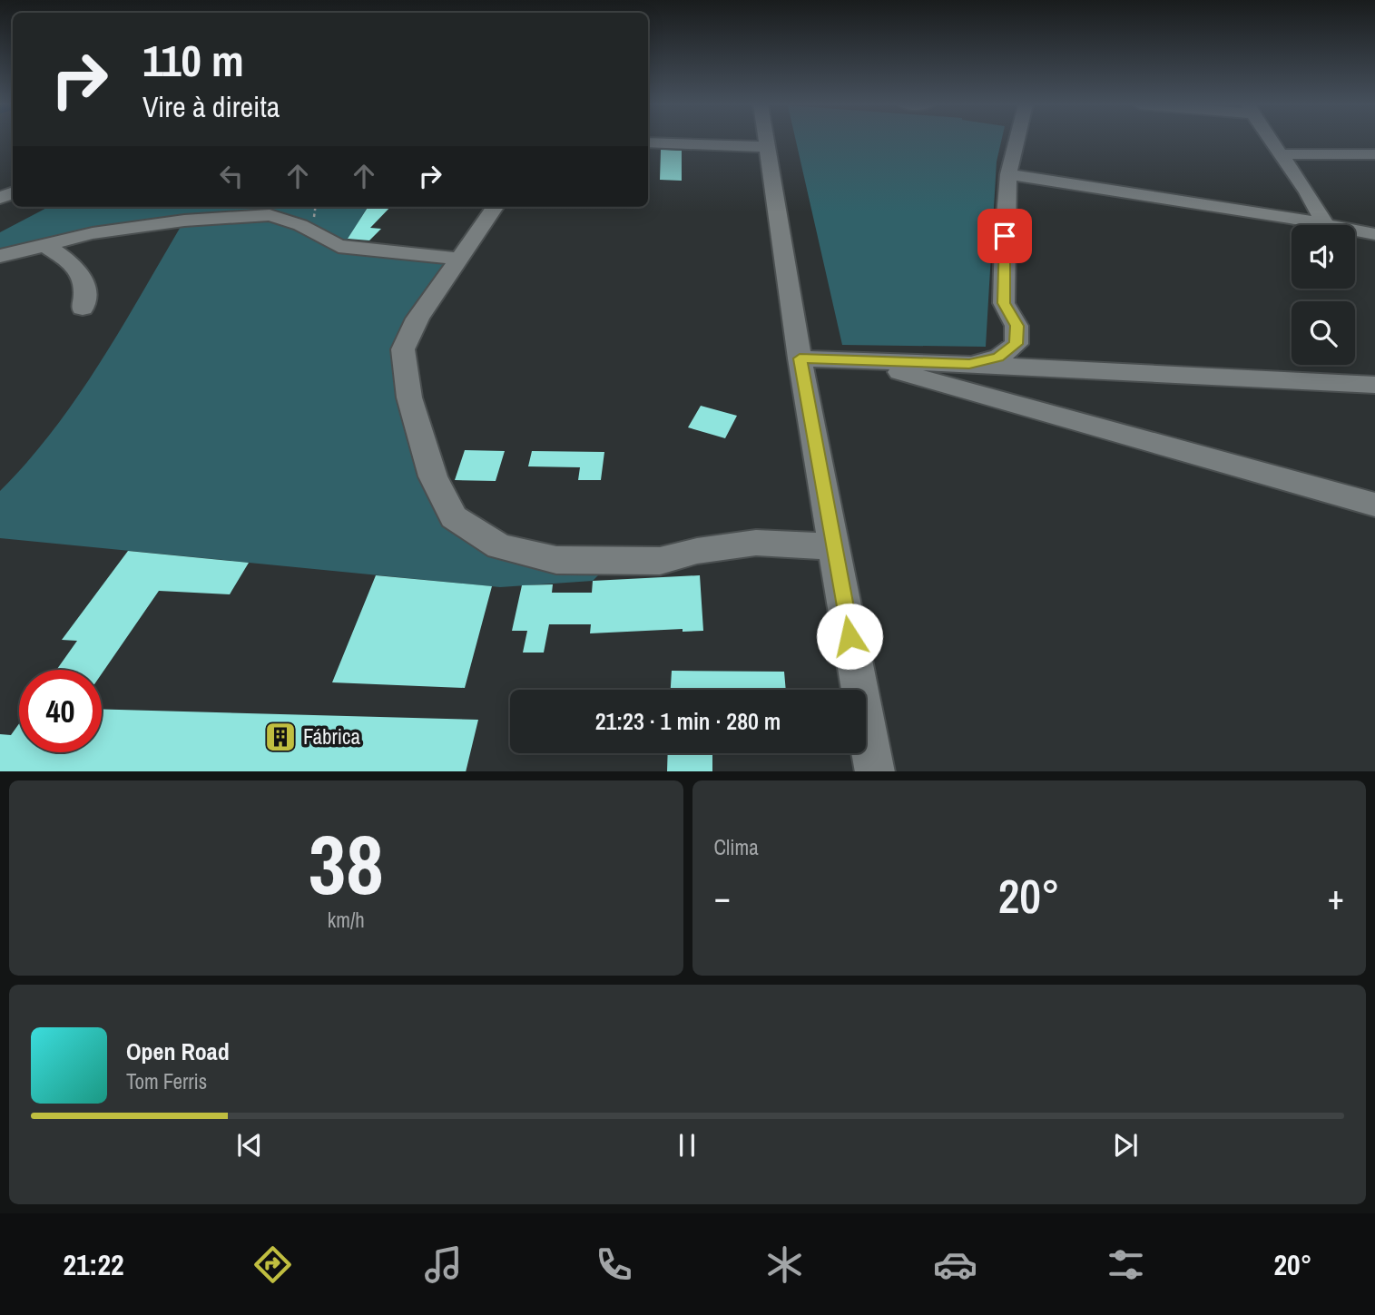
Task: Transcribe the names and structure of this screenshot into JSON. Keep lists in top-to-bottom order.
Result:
{
  "places": {
    "building": ["Fábrica"]
  },
  "page": {
    "turn": ["110 m", "Vire à direita"],
    "limit": "40",
    "trip": "21:23 · 1 min · 280 m",
    "tile": [
      ["38", "km/h"],
      "Clima"
    ],
    "heat": ["−", "20°", "+"],
    "song": ["Open Road", "Tom Ferris"],
    "tabs": ["21:22", "20°"]
  }
}
